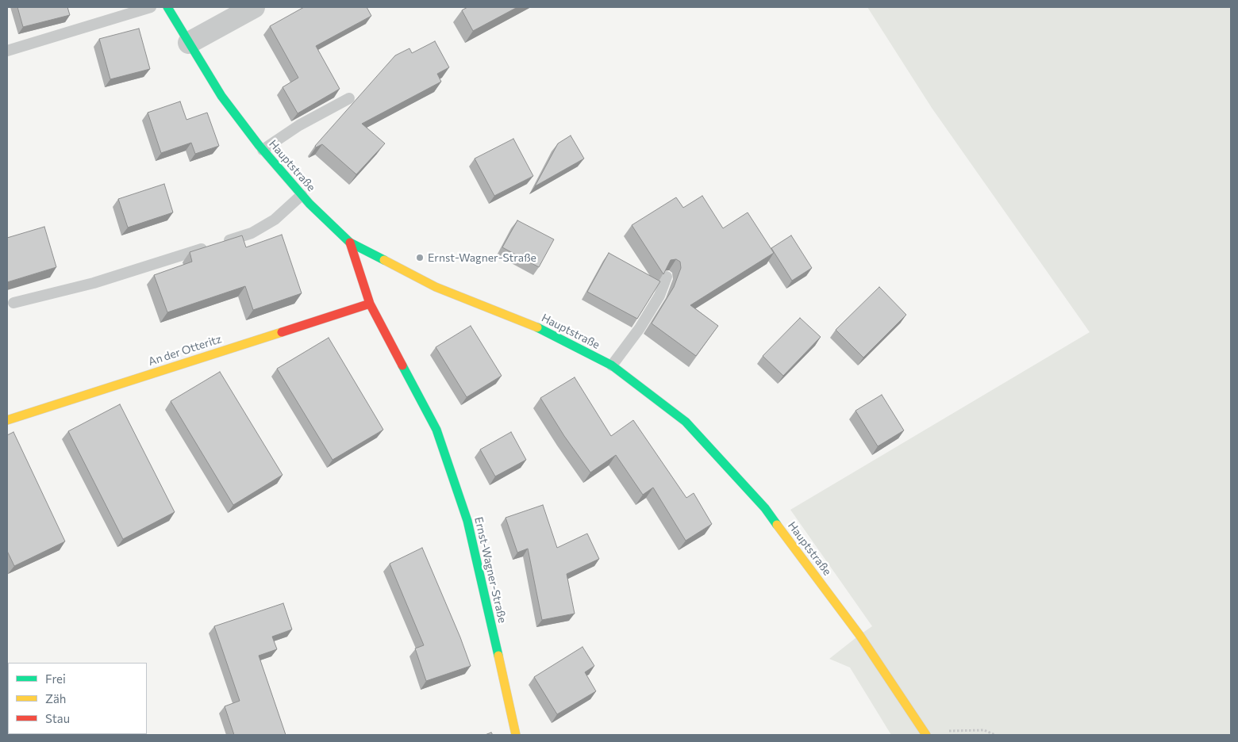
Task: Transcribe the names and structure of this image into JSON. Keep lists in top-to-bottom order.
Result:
{
  "streets": {
    "street": ["Hauptstraße", "An der Otteritz", "Ernst-Wagner-Straße"]
  },
  "crossings": [
    ["Hauptstraße", "Ernst-Wagner-Straße"],
    ["An der Otteritz", "Ernst-Wagner-Straße"]
  ],
  "places": ["Ernst-Wagner-Straße"],
  "legend": ["Frei", "Zäh", "Stau"]
}
